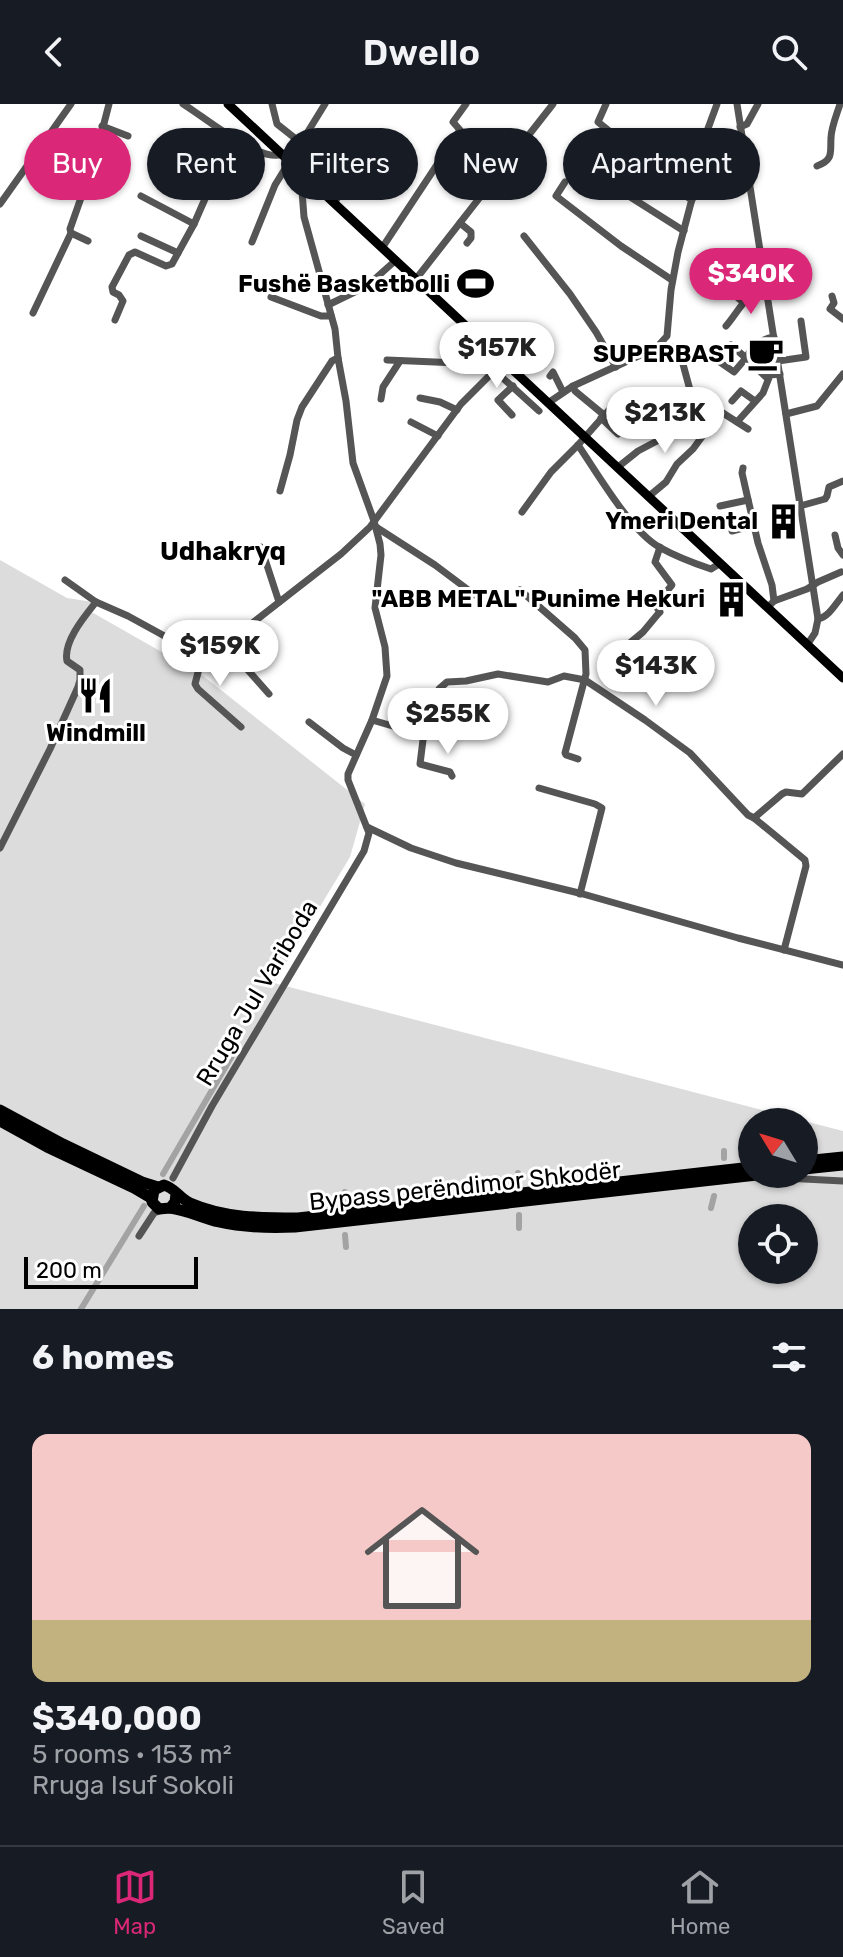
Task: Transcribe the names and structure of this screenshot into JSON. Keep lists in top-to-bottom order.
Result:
{
  "streets": {
    "highway": ["Bypass perëndimor Shkodër"],
    "street": ["Rruga Jul Variboda"]
  },
  "crossings": [
    ["Rruga Jul Variboda", "Bypass perëndimor Shkodër"]
  ],
  "districts": ["Udhakryq"],
  "places": {
    "sports": ["Fushë Basketbolli"],
    "cafe": ["SUPERBAST"],
    "building": ["Ymeri Dental", "\"ABB METAL\" Punime Hekuri"],
    "restaurant": ["Windmill"]
  },
  "scale_bar": "200 m",
  "north": "top left",
  "page": {
    "header": "Dwello",
    "chip": [
      "Buy",
      "Rent",
      "Filters",
      "New",
      "Apartment"
    ],
    "price": [
      "$340K",
      "$157K",
      "$213K",
      "$159K",
      "$143K",
      "$255K"
    ],
    "scale": "200 m",
    "heading": "6 homes",
    "list": [
      {
        "name": "$340,000",
        "note": "5 rooms · 153 m² · Rruga Isuf Sokoli"
      }
    ],
    "tabs": ["Map", "Saved", "Home"]
  }
}
